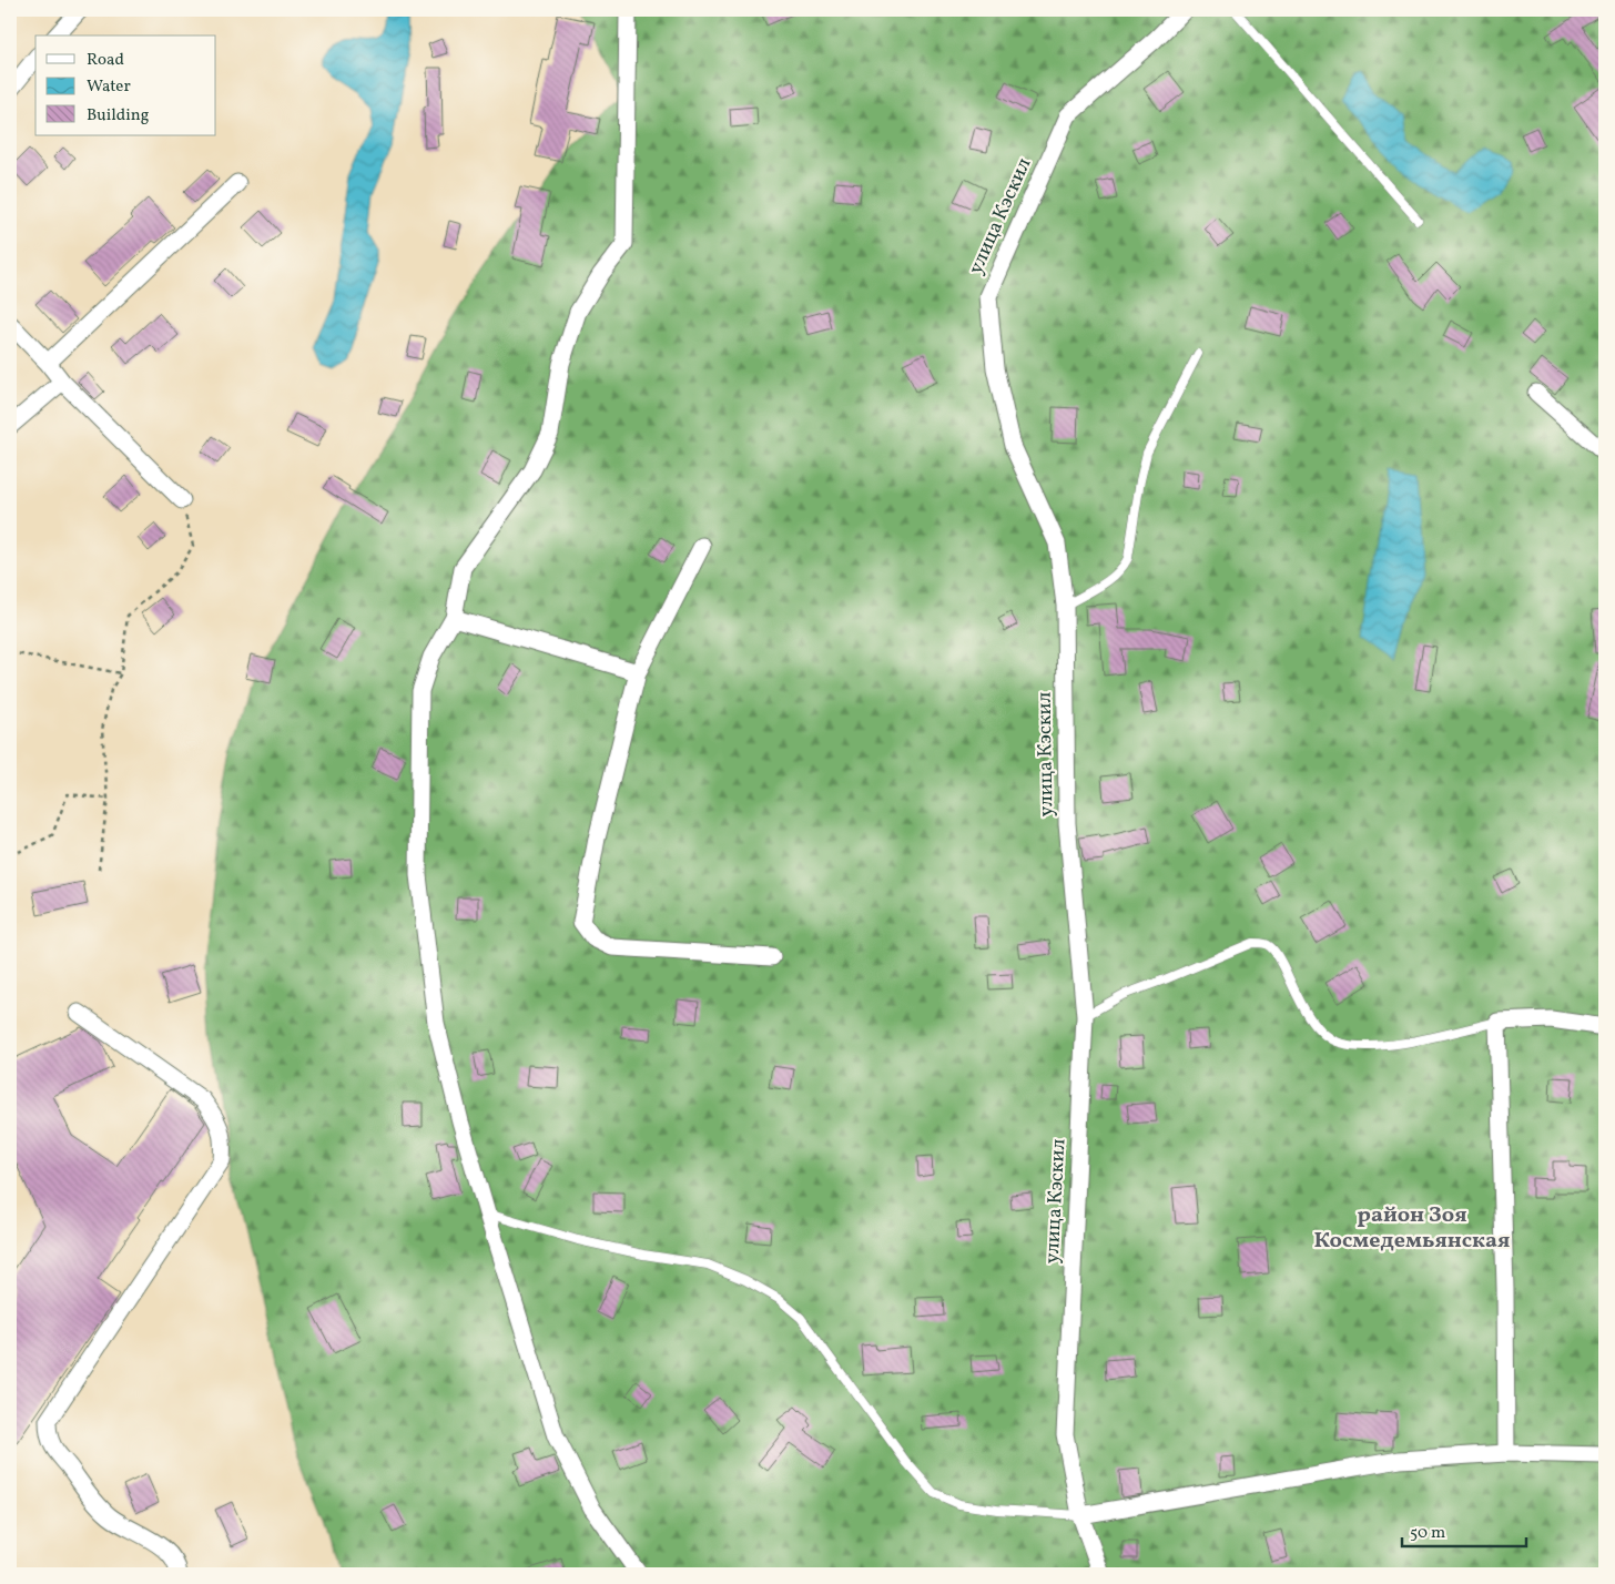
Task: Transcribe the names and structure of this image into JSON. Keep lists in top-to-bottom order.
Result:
{
  "streets": {
    "street": ["улица Кэскил"]
  },
  "districts": ["район Зоя Космедемьянская"],
  "legend": ["Road", "Water", "Building"],
  "scale_bar": "50 m"
}
